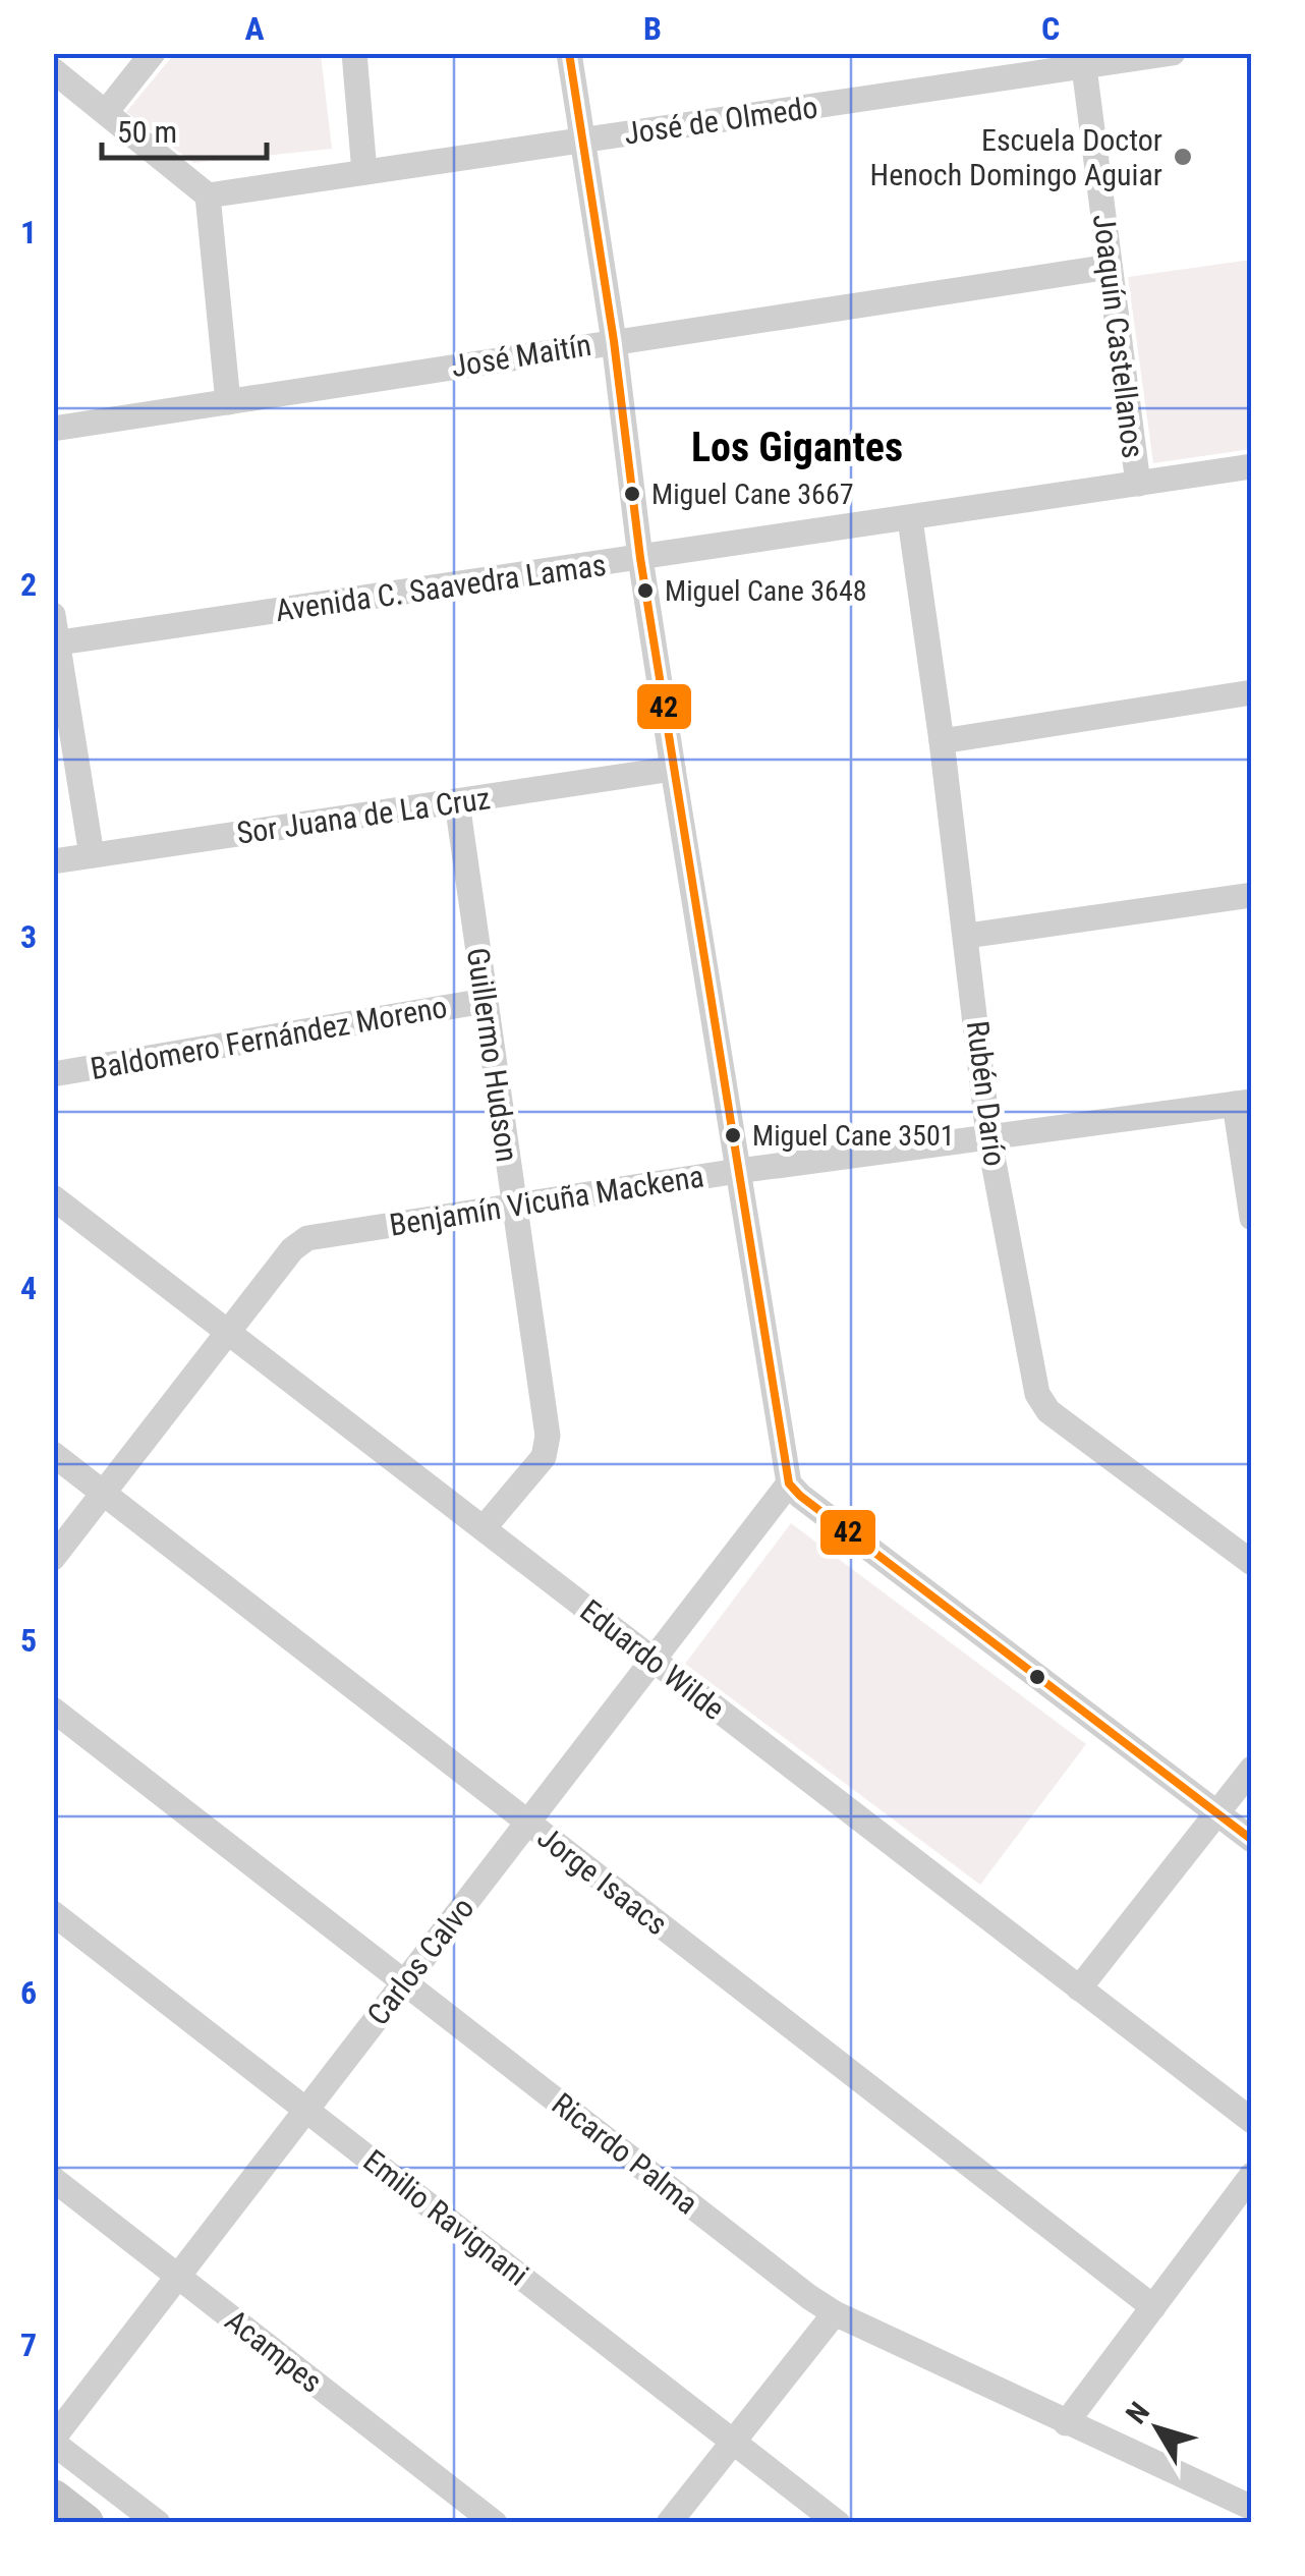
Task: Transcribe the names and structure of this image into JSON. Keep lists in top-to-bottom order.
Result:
{
  "streets": {
    "street": [
      "José de Olmedo",
      "Joaquín Castellanos",
      "José Maitín",
      "Avenida C. Saavedra Lamas",
      "Sor Juana de La Cruz",
      "Baldomero Fernández Moreno",
      "Guillermo Hudson",
      "Rubén Darío",
      "Benjamín Vicuña Mackena",
      "Eduardo Wilde",
      "Jorge Isaacs",
      "Carlos Calvo",
      "Ricardo Palma",
      "Emilio Ravignani",
      "Acampes"
    ]
  },
  "crossings": [
    ["José de Olmedo", "Joaquín Castellanos"],
    ["Joaquín Castellanos", "José Maitín"],
    ["Joaquín Castellanos", "Avenida C. Saavedra Lamas"],
    ["Avenida C. Saavedra Lamas", "Rubén Darío"],
    ["Sor Juana de La Cruz", "Guillermo Hudson"],
    ["Baldomero Fernández Moreno", "Guillermo Hudson"],
    ["Guillermo Hudson", "Benjamín Vicuña Mackena"],
    ["Guillermo Hudson", "Eduardo Wilde"],
    ["Rubén Darío", "Benjamín Vicuña Mackena"],
    ["Benjamín Vicuña Mackena", "Eduardo Wilde"],
    ["Benjamín Vicuña Mackena", "Jorge Isaacs"],
    ["Eduardo Wilde", "Carlos Calvo"],
    ["Jorge Isaacs", "Carlos Calvo"],
    ["Carlos Calvo", "Ricardo Palma"],
    ["Carlos Calvo", "Emilio Ravignani"],
    ["Carlos Calvo", "Acampes"]
  ],
  "districts": ["Los Gigantes"],
  "places": [
    "Escuela Doctor Henoch Domingo Aguiar",
    "Miguel Cane 3667",
    "Miguel Cane 3648",
    "Miguel Cane 3501"
  ],
  "lines": ["transit line 42"],
  "scale_bar": "50 m",
  "north": "top left",
  "grid": {
    "columns": ["A", "B", "C"],
    "rows": [
      "1",
      "2",
      "3",
      "4",
      "5",
      "6",
      "7"
    ]
  }
}
